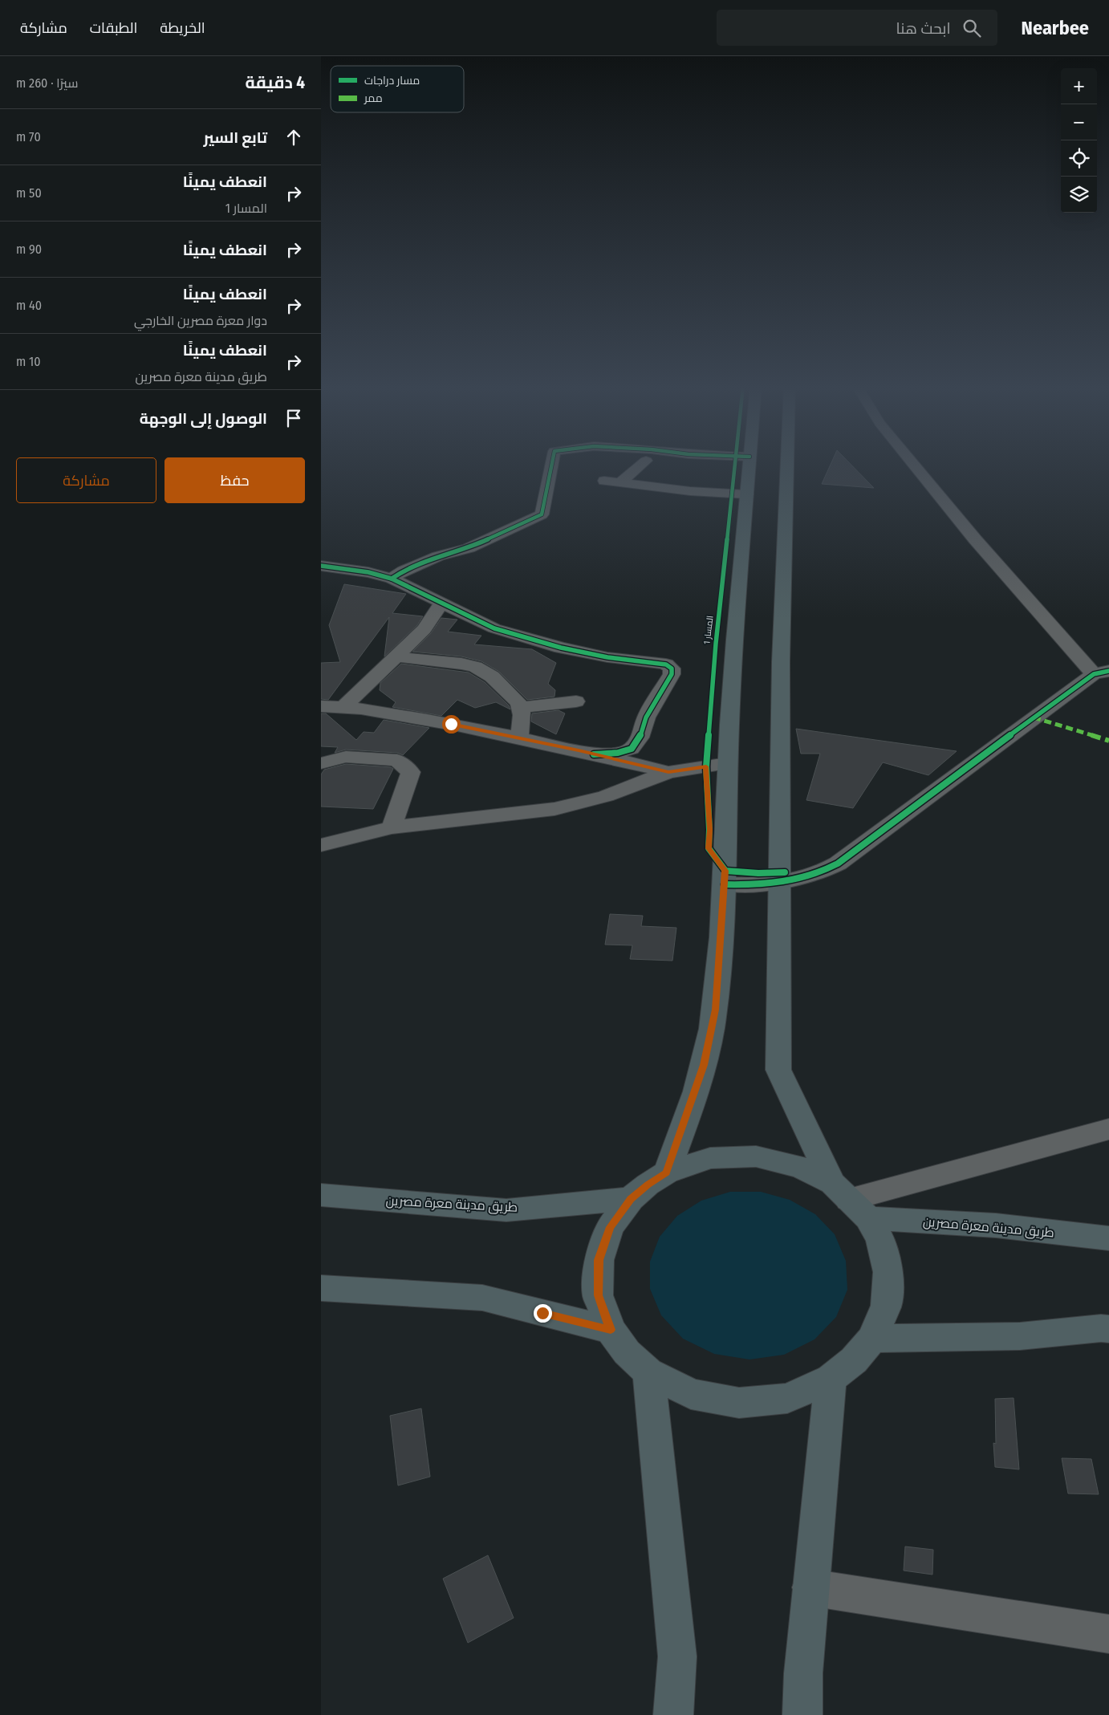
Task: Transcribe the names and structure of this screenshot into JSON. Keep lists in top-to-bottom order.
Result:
{
  "streets": {
    "main road": ["طريق مدينة معرة مصرين"],
    "cycle path": ["المسار 1"]
  },
  "legend": ["مسار دراجات", "ممر"],
  "page": {
    "header": "Nearbee",
    "search": "ابحث هنا",
    "nav": ["الخريطة", "الطبقات", "مشاركة"],
    "heading": ["4 دقيقة", "سيرًا · 260 m"],
    "map_buttons": ["+", "−"],
    "list": [
      ["تابع السير", "70 m"],
      ["انعطف يمينًا", "المسار 1", "50 m"],
      ["انعطف يمينًا", "90 m"],
      ["انعطف يمينًا", "دوار معرة مصرين الخارجي", "40 m"],
      ["انعطف يمينًا", "طريق مدينة معرة مصرين", "10 m"],
      "الوصول إلى الوجهة"
    ],
    "buttons": ["حفظ", "مشاركة"]
  }
}
